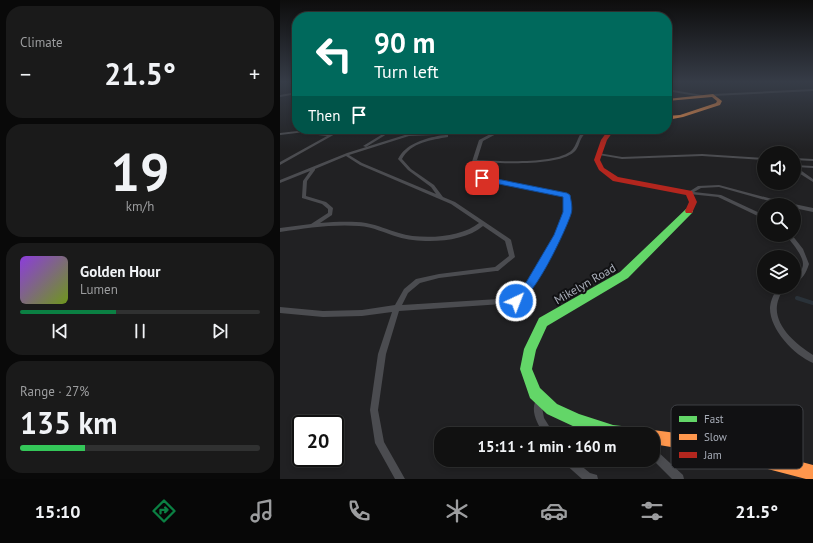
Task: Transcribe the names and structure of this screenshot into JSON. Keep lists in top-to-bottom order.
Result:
{
  "streets": {
    "street": ["Mikelyn Road"]
  },
  "legend": ["Fast", "Slow", "Jam"],
  "page": {
    "tile": [
      "Climate",
      ["19", "km/h"],
      ["Range · 27%", "135 km"]
    ],
    "turn": ["90 m", "Turn left"],
    "heat": ["−", "21.5°", "+"],
    "then": "Then",
    "song": ["Golden Hour", "Lumen"],
    "limit": "20",
    "trip": "15:11 · 1 min · 160 m",
    "tabs": ["15:10", "21.5°"]
  }
}
